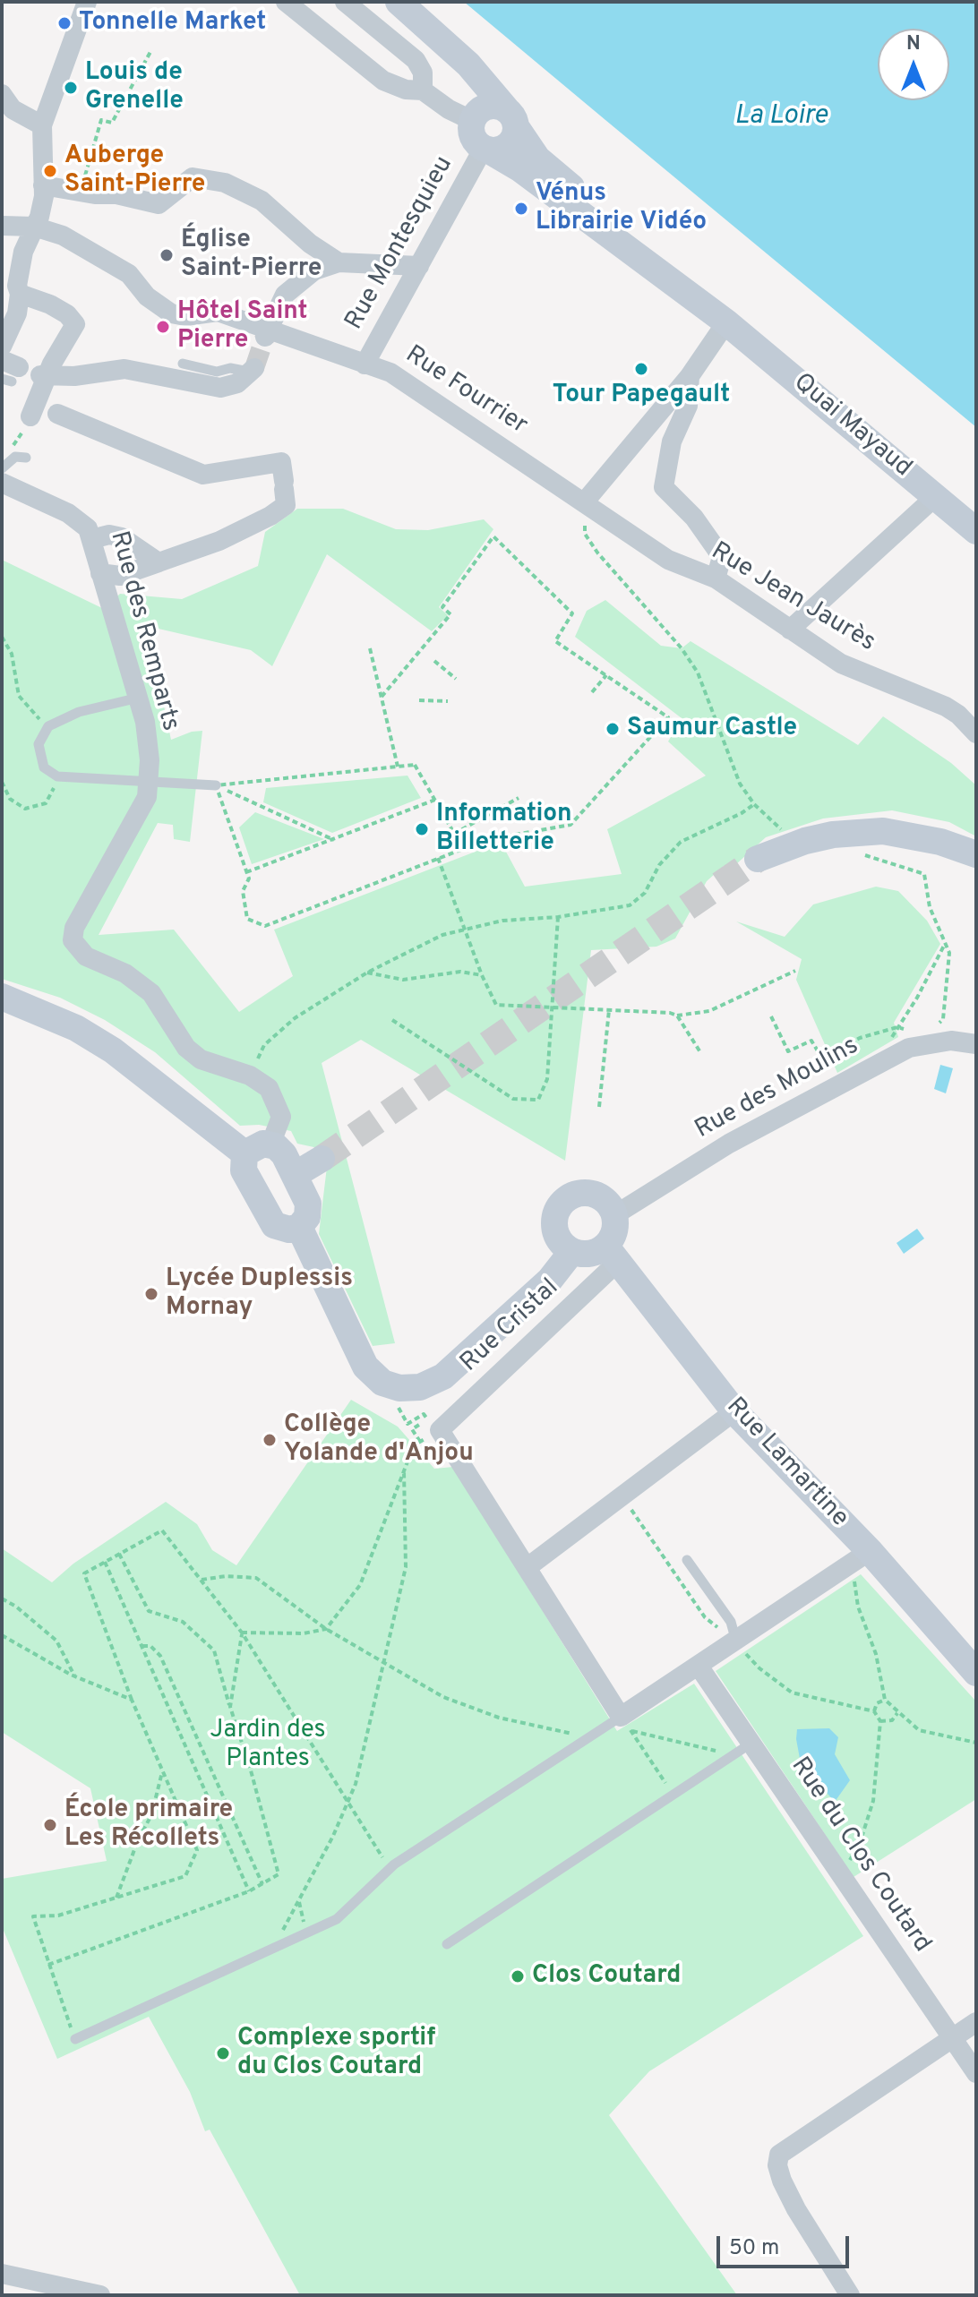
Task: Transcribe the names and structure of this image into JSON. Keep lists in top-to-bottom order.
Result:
{
  "streets": {
    "street": [
      "Rue Montesquieu",
      "Rue Fourrier",
      "Quai Mayaud",
      "Rue Jean Jaurès",
      "Rue des Remparts",
      "Rue des Moulins",
      "Rue Cristal",
      "Rue Lamartine",
      "Rue du Clos Coutard"
    ]
  },
  "crossings": [
    ["Rue Montesquieu", "Rue Fourrier"],
    ["Rue Montesquieu", "Quai Mayaud"],
    ["Rue Fourrier", "Rue Jean Jaurès"],
    ["Rue des Moulins", "Rue Cristal"],
    ["Rue des Moulins", "Rue Lamartine"],
    ["Rue Cristal", "Rue Lamartine"]
  ],
  "water": ["La Loire"],
  "parks": ["Jardin des Plantes"],
  "places": [
    "Tonnelle Market",
    "Louis de Grenelle",
    "Auberge Saint-Pierre",
    "Vénus Librairie Vidéo",
    "Église Saint-Pierre",
    "Hôtel Saint Pierre",
    "Tour Papegault",
    "Saumur Castle",
    "Information Billetterie",
    "Lycée Duplessis Mornay",
    "Collège Yolande d'Anjou",
    "École primaire Les Récollets",
    "Clos Coutard",
    "Complexe sportif du Clos Coutard"
  ],
  "scale_bar": "50 m",
  "north": "top"
}
